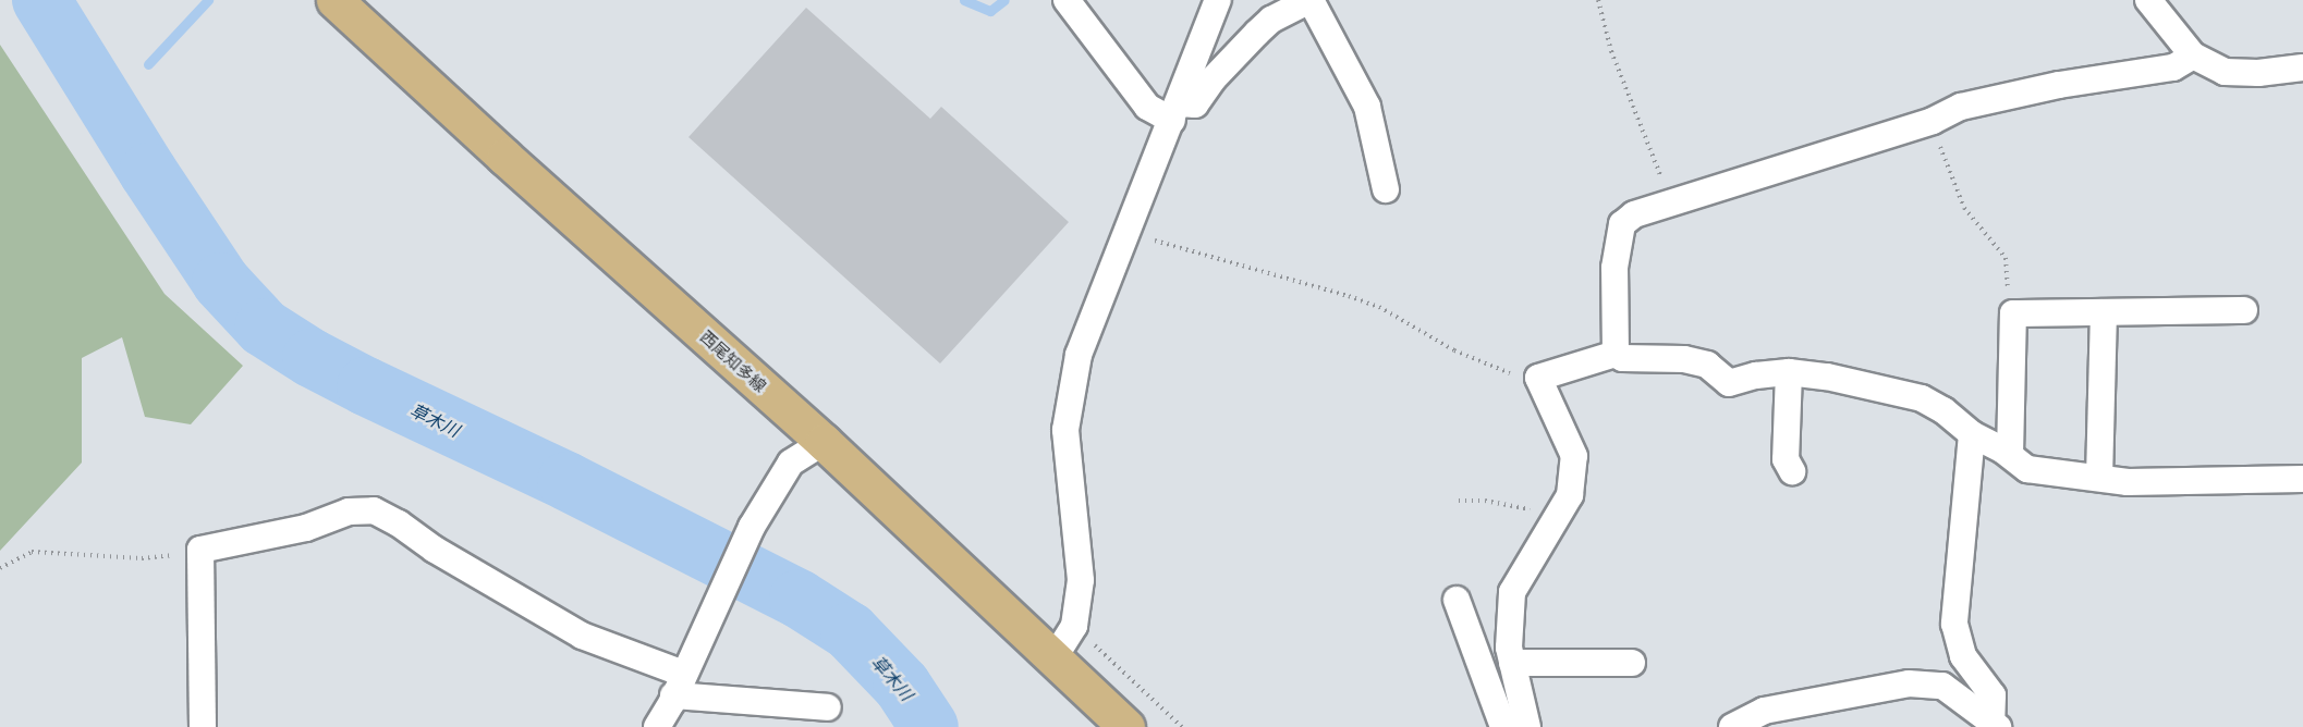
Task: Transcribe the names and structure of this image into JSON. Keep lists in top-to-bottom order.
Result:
{
  "streets": {
    "main road": ["西尾知多線"]
  },
  "water": ["草木川"]
}
